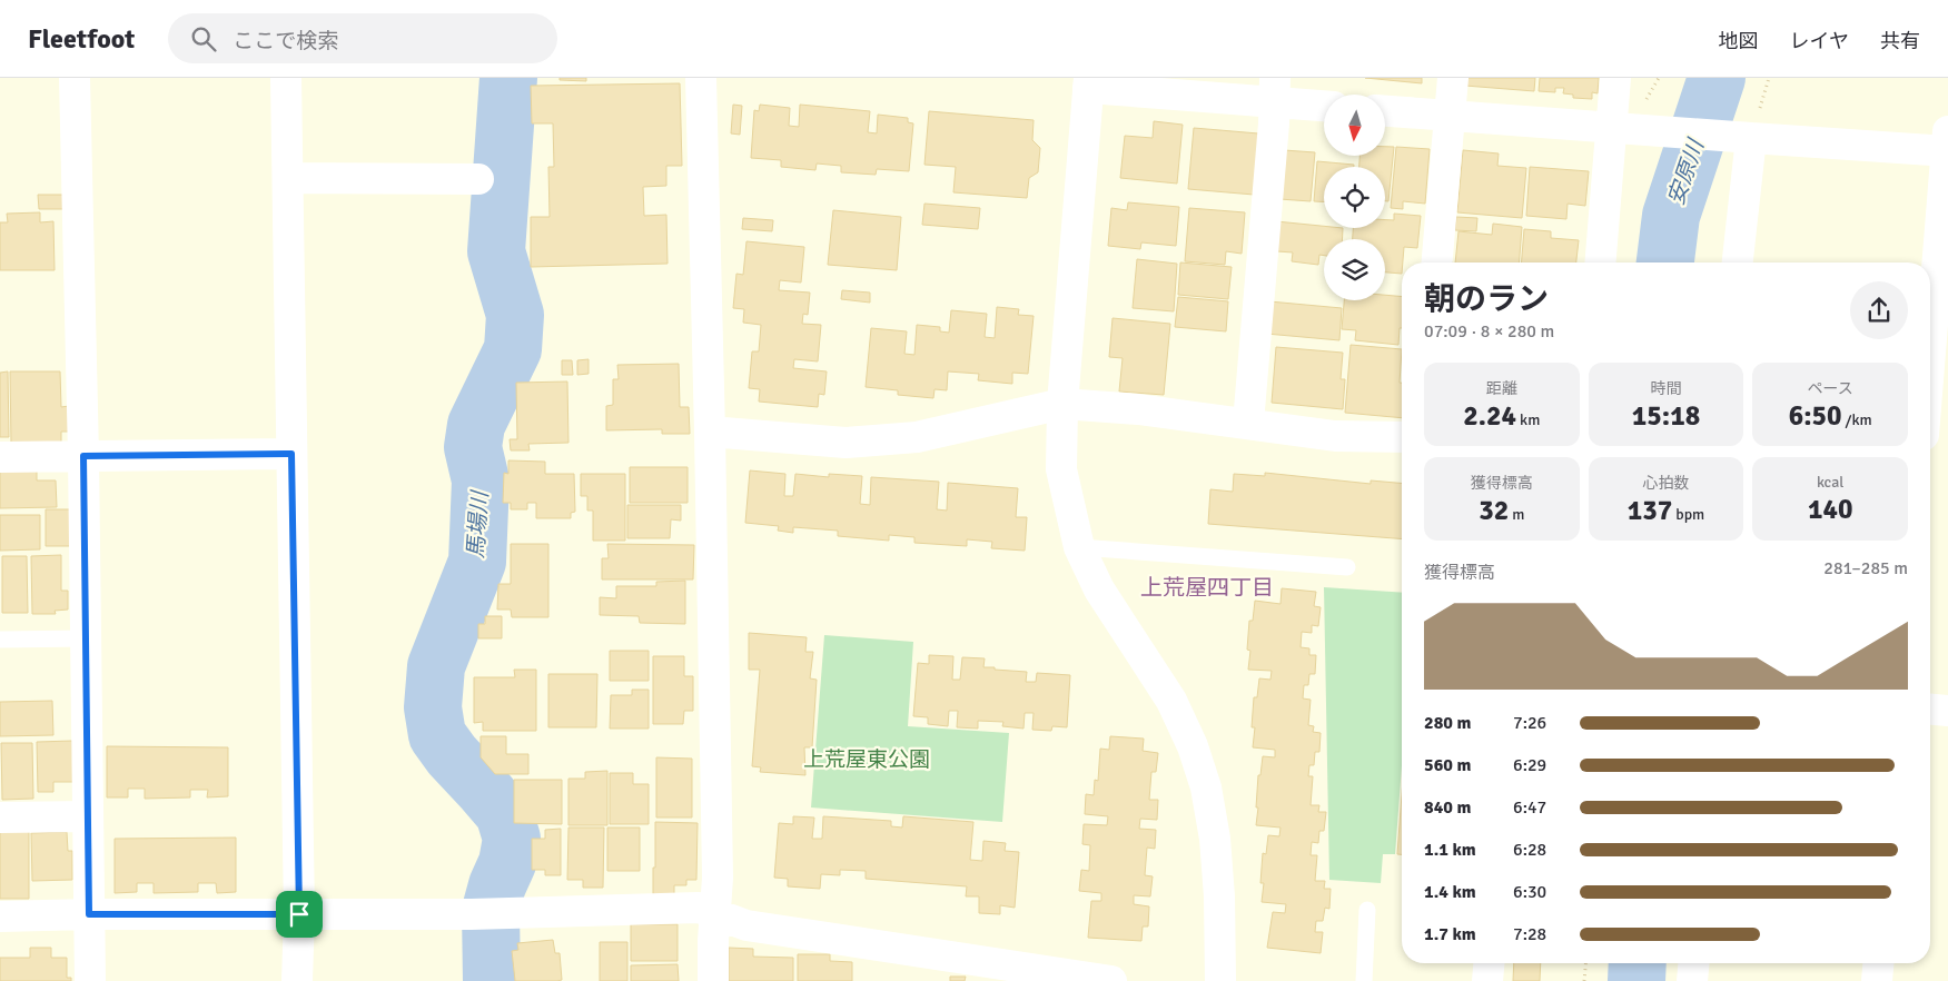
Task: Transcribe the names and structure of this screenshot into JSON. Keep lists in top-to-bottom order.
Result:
{
  "districts": ["上荒屋四丁目"],
  "water": ["安原川", "馬場川"],
  "parks": ["上荒屋東公園"],
  "north": "bottom",
  "page": {
    "header": "Fleetfoot",
    "search": "ここで検索",
    "nav": ["地図", "レイヤ", "共有"],
    "heading": ["朝のラン", "07:09 · 8 × 280 m"],
    "stats": [
      ["距離", "2.24 km"],
      ["時間", "15:18"],
      ["ペース", "6:50 /km"],
      ["獲得標高", "32 m"],
      ["心拍数", "137 bpm"],
      ["kcal", "140"]
    ],
    "chart": ["獲得標高", "281–285 m"],
    "list": [
      {
        "name": "280 m",
        "note": "7:26"
      },
      {
        "name": "560 m",
        "note": "6:29"
      },
      {
        "name": "840 m",
        "note": "6:47"
      },
      {
        "name": "1.1 km",
        "note": "6:28"
      },
      {
        "name": "1.4 km",
        "note": "6:30"
      },
      {
        "name": "1.7 km",
        "note": "7:28"
      }
    ]
  }
}
